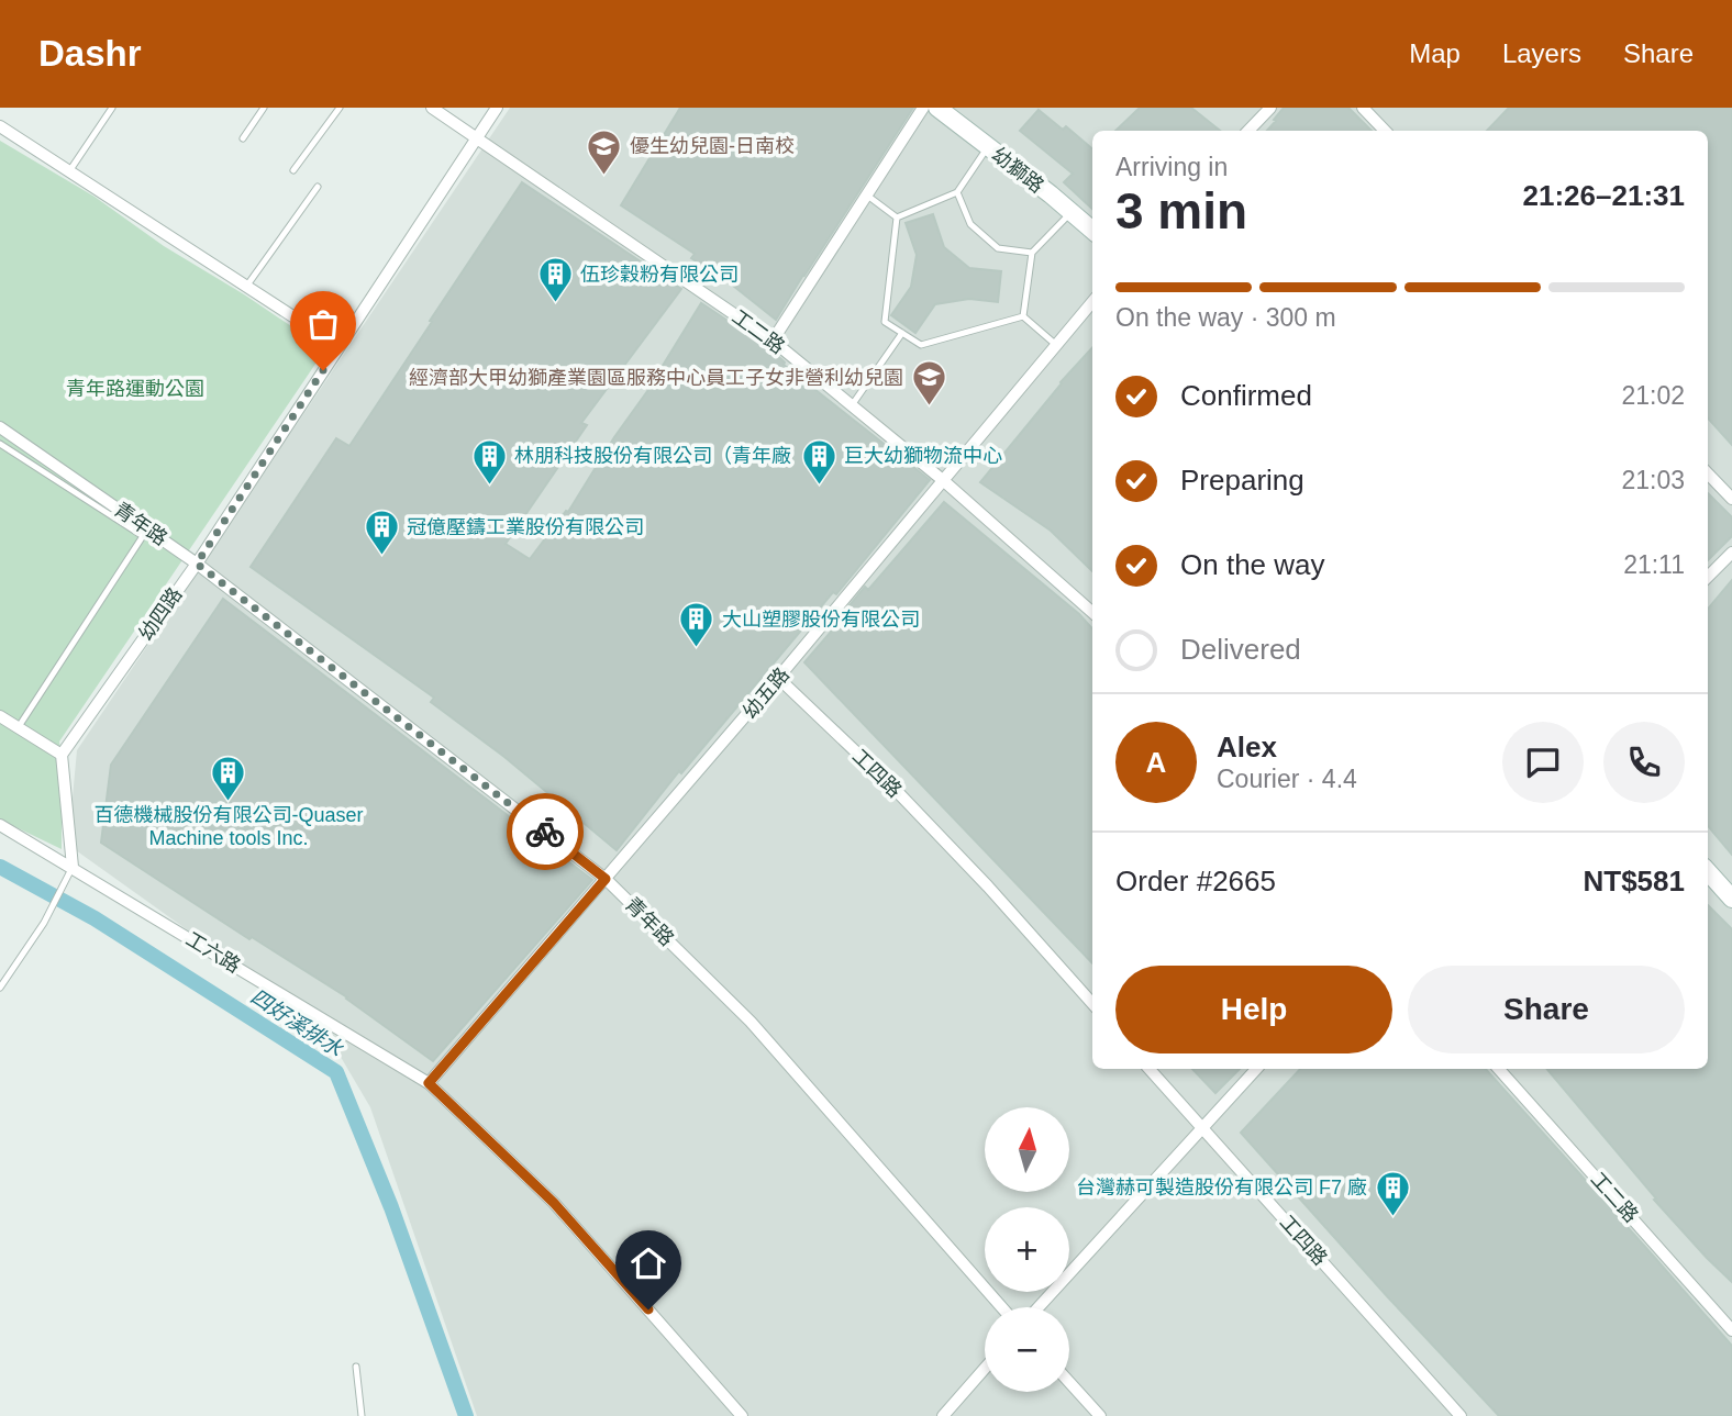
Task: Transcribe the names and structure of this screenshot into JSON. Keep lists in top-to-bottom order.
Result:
{
  "streets": {
    "street": [
      "幼獅路",
      "工二路",
      "青年路",
      "幼四路",
      "幼五路",
      "工四路",
      "工六路"
    ]
  },
  "crossings": [
    ["工二路", "幼四路"],
    ["工二路", "幼五路"],
    ["青年路", "幼四路"],
    ["青年路", "幼五路"],
    ["幼五路", "工四路"],
    ["幼五路", "工六路"]
  ],
  "water": ["四好溪排水"],
  "parks": ["青年路運動公園"],
  "places": {
    "school or university": ["優生幼兒園-日南校", "經濟部大甲幼獅產業園區服務中心員工子女非營利幼兒園"],
    "building": [
      "伍珍穀粉有限公司",
      "林朋科技股份有限公司（青年廠",
      "巨大幼獅物流中心",
      "冠億壓鑄工業股份有限公司",
      "大山塑膠股份有限公司",
      "百德機械股份有限公司-Quaser Machine tools Inc.",
      "台灣赫可製造股份有限公司 F7 廠"
    ]
  },
  "north": "top",
  "page": {
    "header": "Dashr",
    "nav": ["Map", "Layers", "Share"],
    "heading": ["3 min", "Arriving in", "21:26–21:31"],
    "panel": [
      "Alex",
      "Courier · 4.4",
      "Order #2665",
      "NT$581"
    ],
    "bar": "On the way · 300 m",
    "list": [
      ["Confirmed", "21:02"],
      ["Preparing", "21:03"],
      ["On the way", "21:11"],
      "Delivered"
    ],
    "round": "A",
    "buttons": ["Help", "Share"],
    "map_buttons": ["+", "−"]
  }
}
